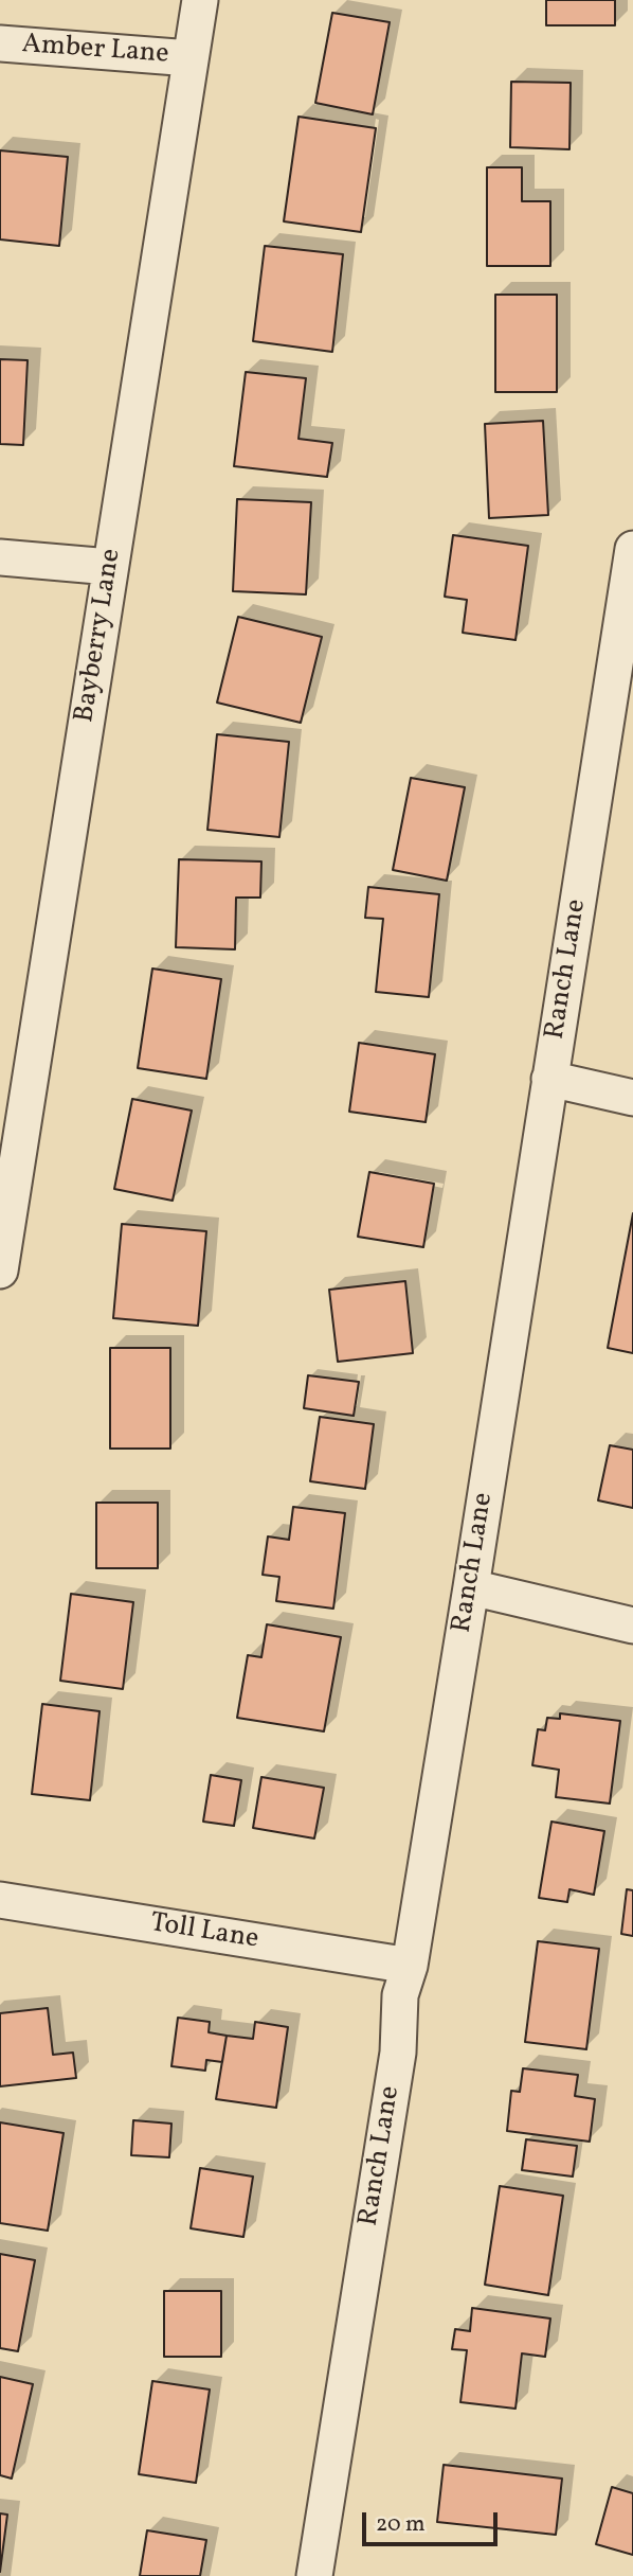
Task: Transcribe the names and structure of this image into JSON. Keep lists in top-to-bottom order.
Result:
{
  "streets": {
    "street": [
      "Amber Lane",
      "Bayberry Lane",
      "Ranch Lane",
      "Toll Lane"
    ]
  },
  "crossings": [
    ["Amber Lane", "Bayberry Lane"],
    ["Ranch Lane", "Toll Lane"]
  ],
  "scale_bar": "20 m"
}
